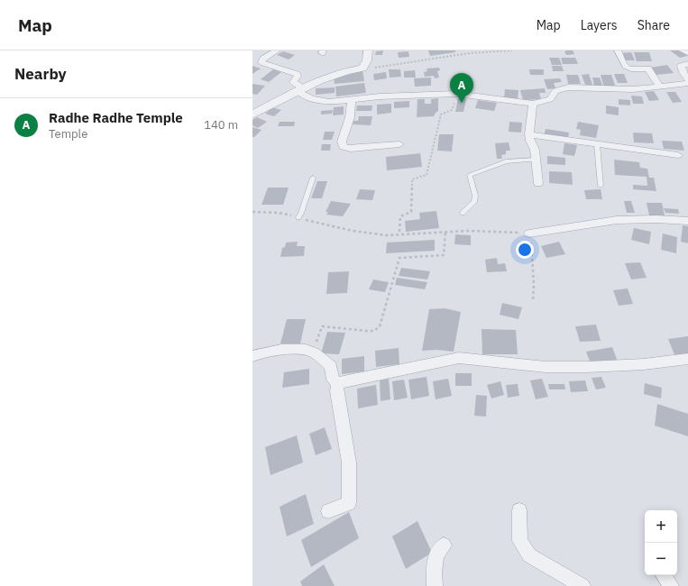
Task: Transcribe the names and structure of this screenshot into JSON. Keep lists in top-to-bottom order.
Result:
{
  "page": {
    "header": "Map",
    "nav": ["Map", "Layers", "Share"],
    "heading": "Nearby",
    "pins": "A",
    "list": [
      {
        "mark": "A",
        "name": "Radhe Radhe Temple",
        "note": "Temple",
        "value": "140 m"
      }
    ],
    "map_buttons": ["+", "−"]
  }
}
